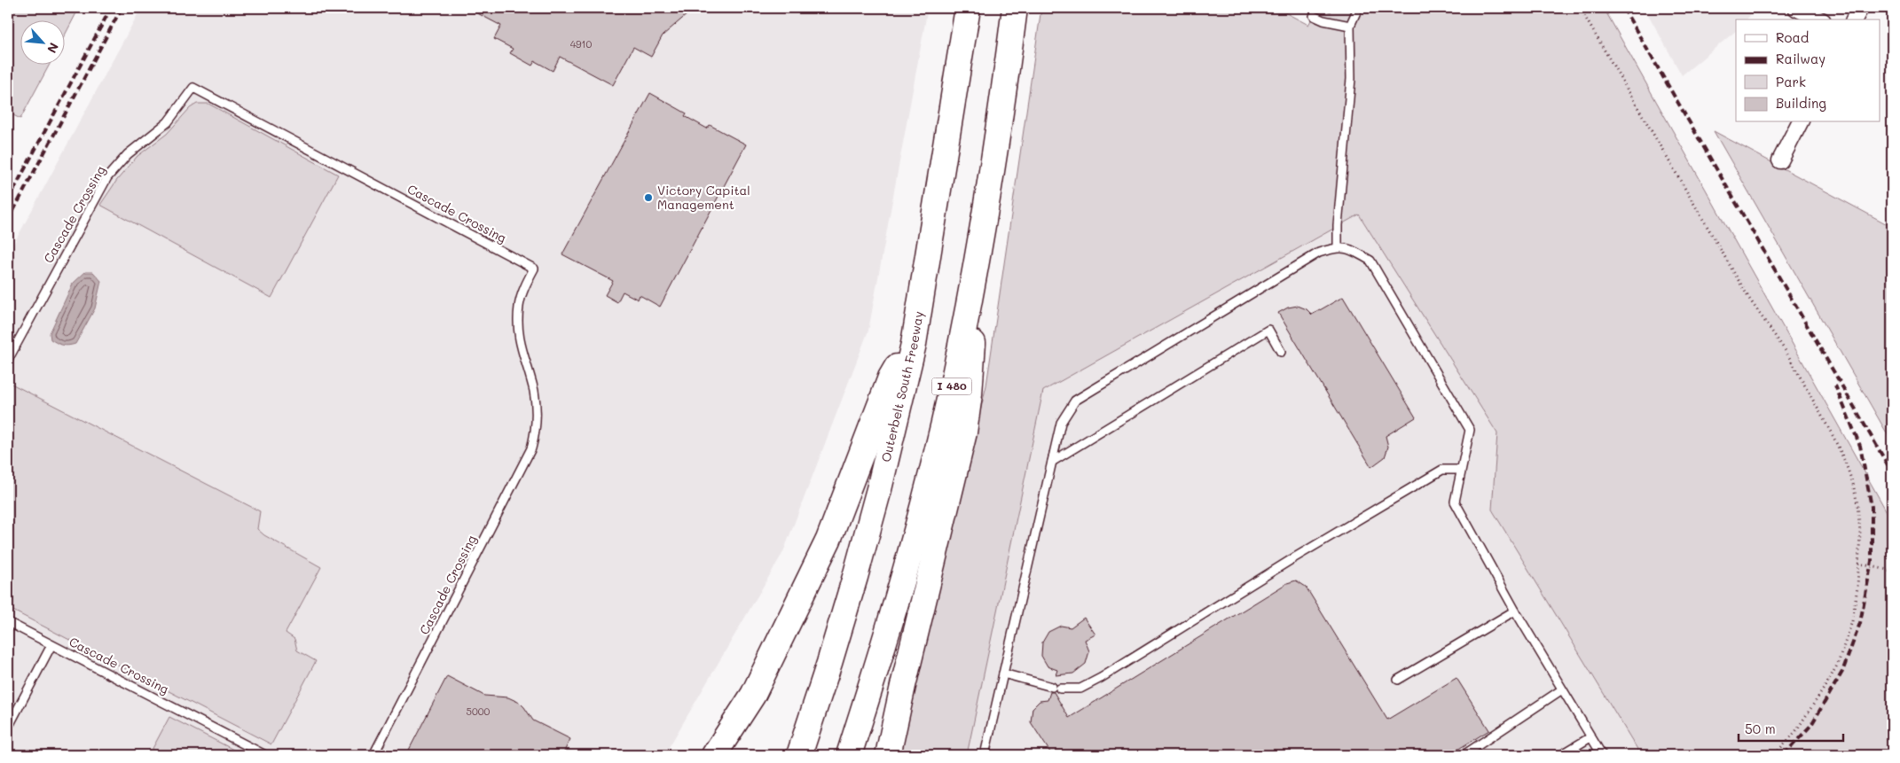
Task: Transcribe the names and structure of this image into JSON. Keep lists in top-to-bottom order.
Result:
{
  "streets": {
    "highway": ["Outerbelt South Freeway", "I 480"],
    "lane": ["Cascade Crossing"]
  },
  "places": ["Victory Capital Management"],
  "house_numbers": ["4910", "5000"],
  "legend": [
    "Road",
    "Railway",
    "Park",
    "Building"
  ],
  "scale_bar": "50 m",
  "north": "bottom right"
}
